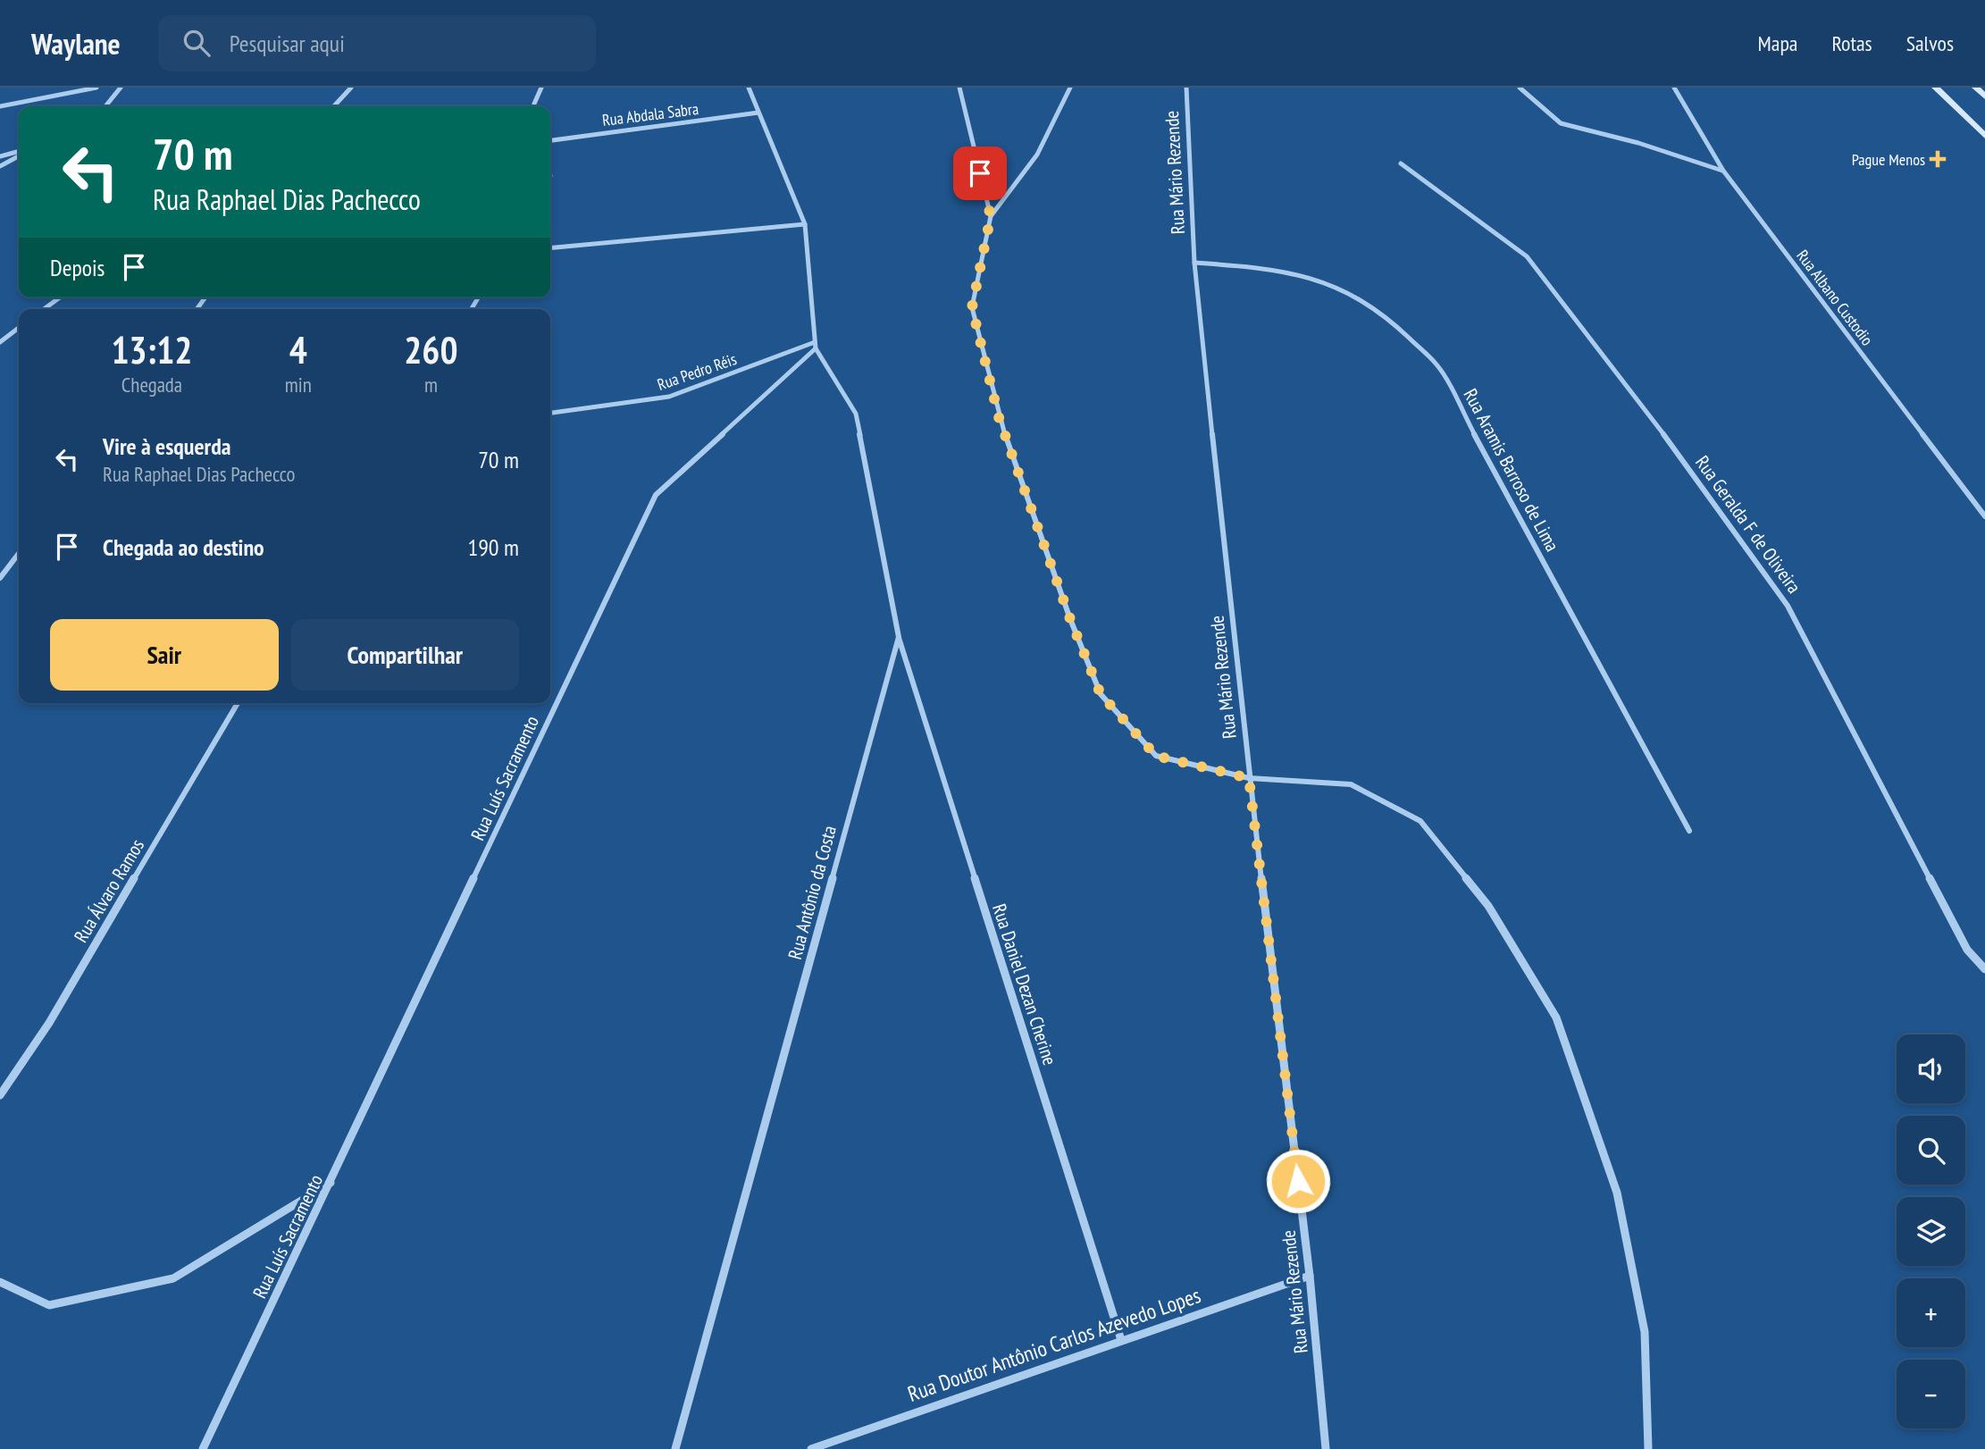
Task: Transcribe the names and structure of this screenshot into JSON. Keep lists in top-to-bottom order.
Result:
{
  "streets": {
    "street": [
      "Rua Abdala Sabra",
      "Rua Mário Rezende",
      "Rua Albano Custodio",
      "Rua Pedro Réis",
      "Rua Aramis Barroso de Lima",
      "Rua Geralda F de Oliveira",
      "Rua Luís Sacramento",
      "Rua Álvaro Ramos",
      "Rua Antônio da Costa",
      "Rua Daniel Dezan Cherine",
      "Rua Doutor Antônio Carlos Azevedo Lopes"
    ]
  },
  "crossings": [
    ["Rua Mário Rezende", "Rua Aramis Barroso de Lima"],
    ["Rua Mário Rezende", "Rua Doutor Antônio Carlos Azevedo Lopes"],
    ["Rua Pedro Réis", "Rua Luís Sacramento"],
    ["Rua Pedro Réis", "Rua Antônio da Costa"],
    ["Rua Luís Sacramento", "Rua Antônio da Costa"],
    ["Rua Antônio da Costa", "Rua Daniel Dezan Cherine"],
    ["Rua Daniel Dezan Cherine", "Rua Doutor Antônio Carlos Azevedo Lopes"]
  ],
  "places": {
    "health": ["Pague Menos"]
  },
  "page": {
    "header": "Waylane",
    "search": "Pesquisar aqui",
    "nav": ["Mapa", "Rotas", "Salvos"],
    "turn": ["70 m", "Rua Raphael Dias Pachecco"],
    "then": "Depois",
    "eta": [
      "13:12",
      "Chegada",
      "4",
      "min",
      "260",
      "m"
    ],
    "list": [
      {
        "name": "Vire à esquerda",
        "note": "Rua Raphael Dias Pachecco",
        "value": "70 m"
      },
      {
        "name": "Chegada ao destino",
        "value": "190 m"
      }
    ],
    "buttons": ["Sair", "Compartilhar"],
    "map_buttons": ["+", "−"]
  }
}
